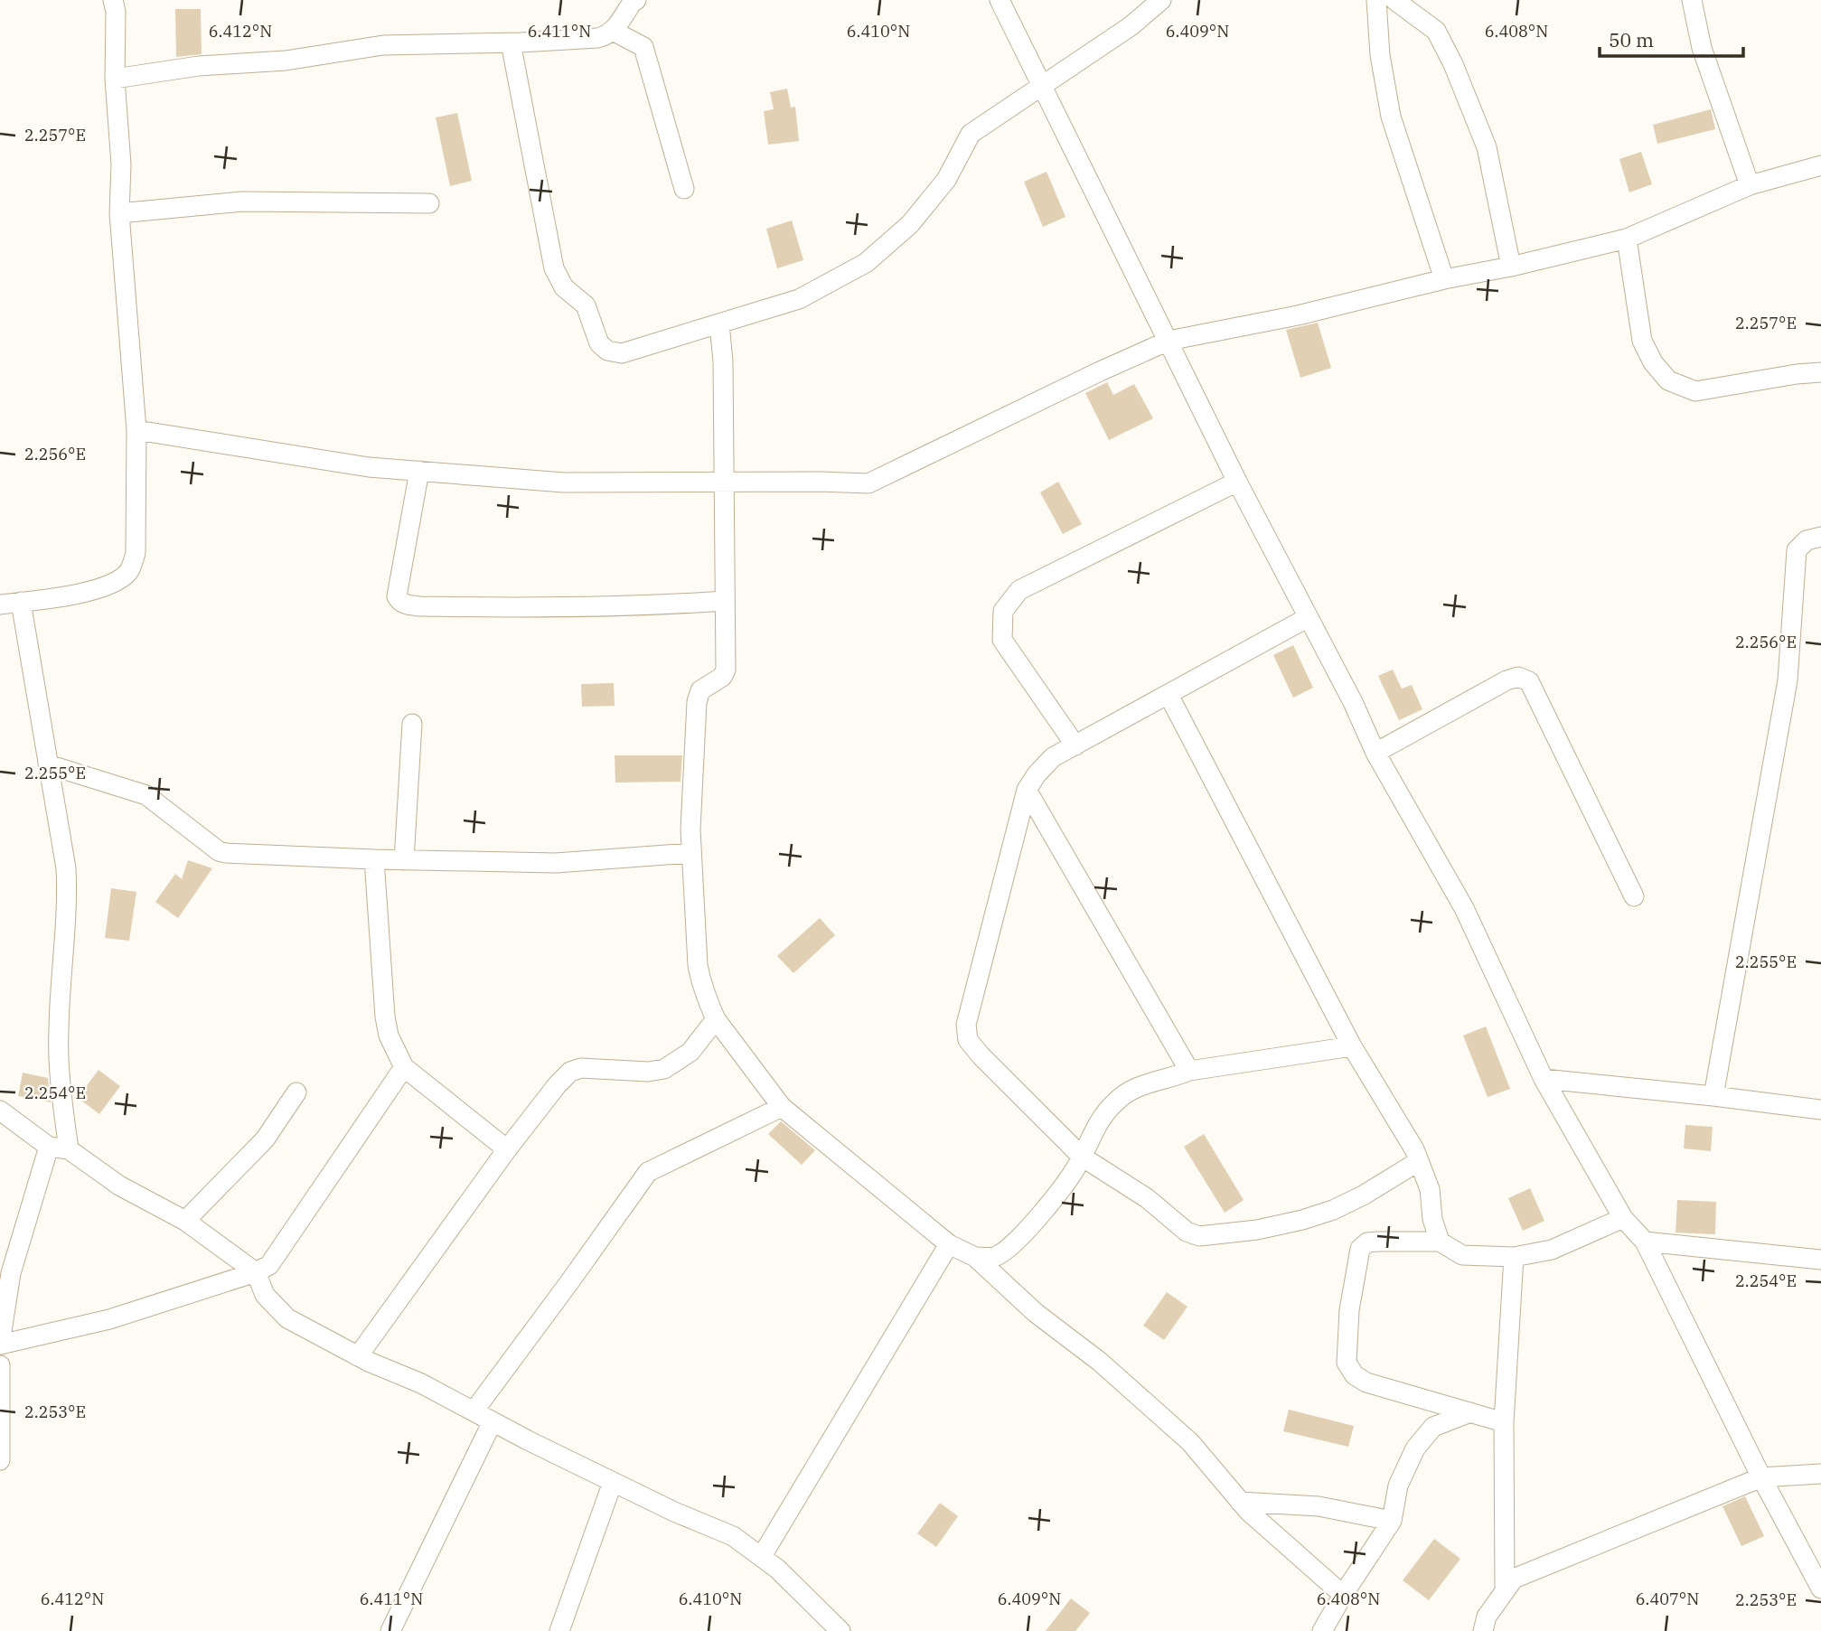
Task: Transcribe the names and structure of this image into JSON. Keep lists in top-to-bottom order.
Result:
{
  "scale_bar": "50 m",
  "coordinates": [
    "6.412°N",
    "6.411°N",
    "6.410°N",
    "6.409°N",
    "6.408°N",
    "2.257°E",
    "2.256°E",
    "2.255°E",
    "2.254°E",
    "2.253°E",
    "6.407°N"
  ]
}
